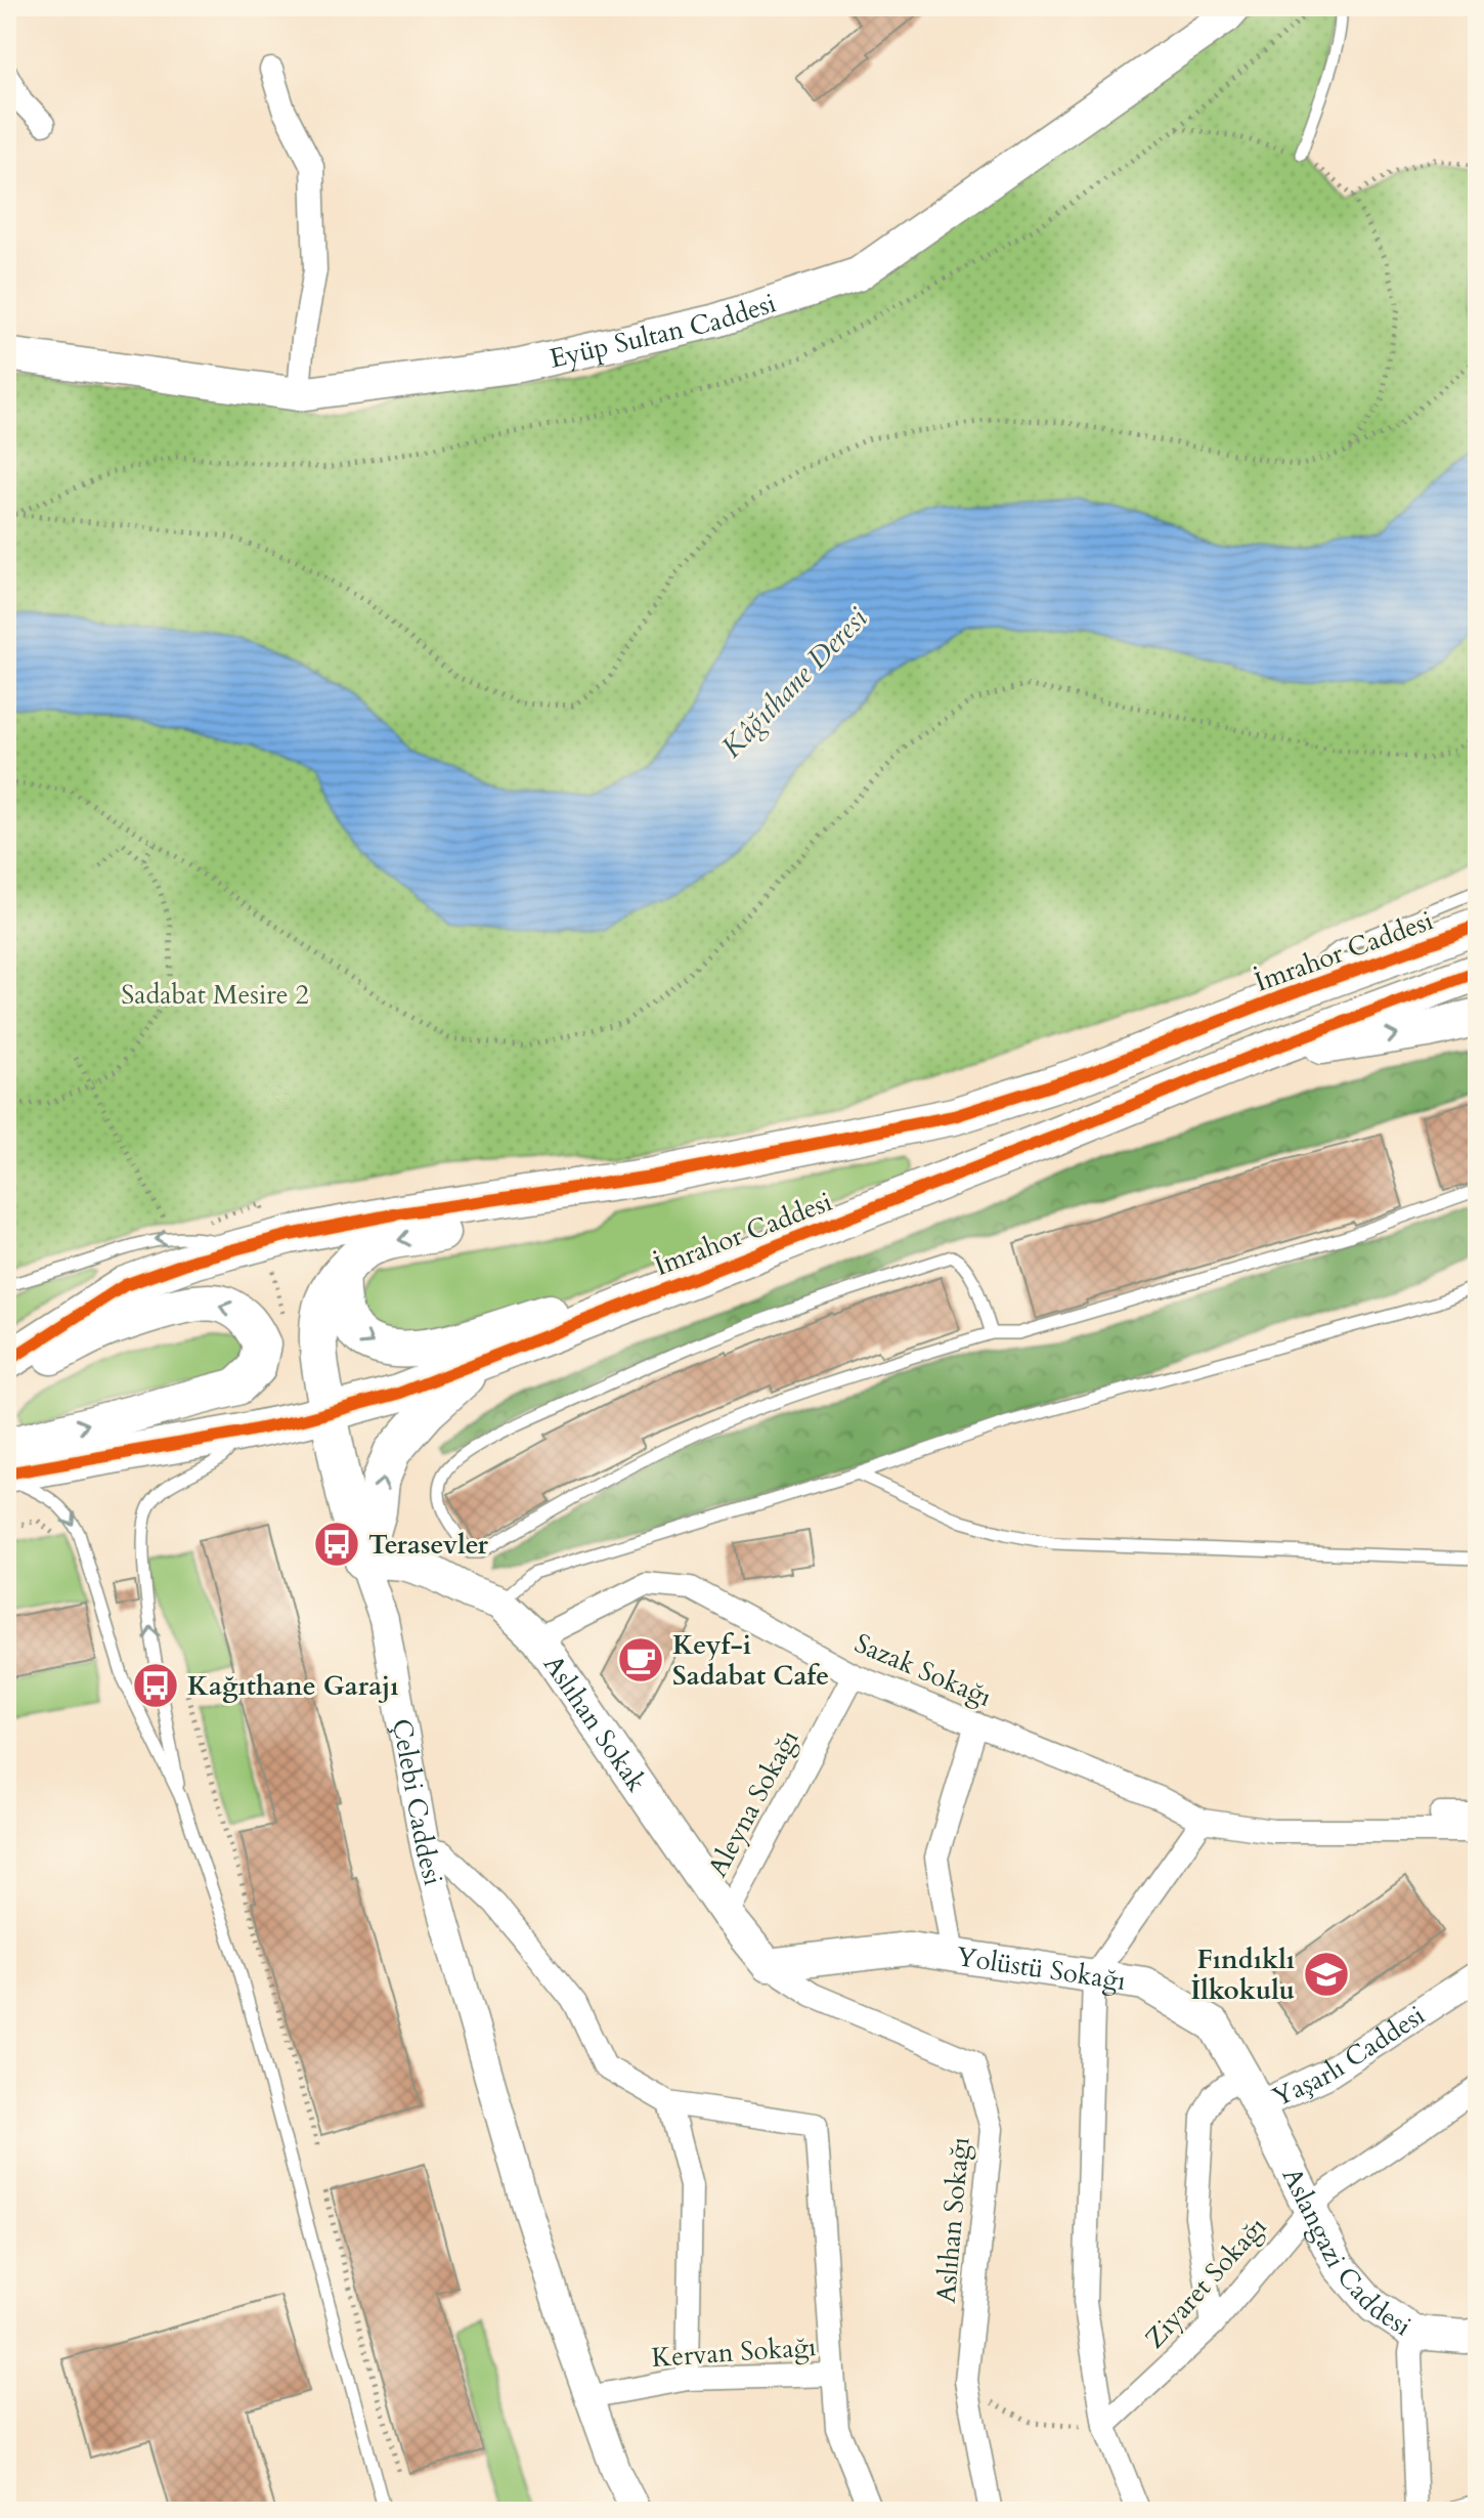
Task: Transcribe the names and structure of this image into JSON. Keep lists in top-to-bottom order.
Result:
{
  "streets": {
    "main road": [
      "Eyüp Sultan Caddesi",
      "İmrahor Caddesi",
      "Aslıhan Sokak",
      "Yolüstü Sokağı",
      "Aslangazi Caddesi"
    ],
    "street": [
      "Sazak Sokağı",
      "Çelebi Caddesi",
      "Aleyna Sokağı",
      "Yaşarlı Caddesi",
      "Aslıhan Sokağı",
      "Ziyaret Sokağı",
      "Kervan Sokağı"
    ]
  },
  "crossings": [
    ["Sazak Sokağı", "Aslıhan Sokak"],
    ["Sazak Sokağı", "Aleyna Sokağı"],
    ["Aslıhan Sokak", "Çelebi Caddesi"],
    ["Aslıhan Sokak", "Aleyna Sokağı"],
    ["Aslıhan Sokak", "Yolüstü Sokağı"],
    ["Aslıhan Sokak", "Aslıhan Sokağı"],
    ["Çelebi Caddesi", "Kervan Sokağı"],
    ["Yolüstü Sokağı", "Yaşarlı Caddesi"],
    ["Yolüstü Sokağı", "Aslıhan Sokağı"],
    ["Yolüstü Sokağı", "Aslangazi Caddesi"],
    ["Yaşarlı Caddesi", "Aslangazi Caddesi"],
    ["Aslangazi Caddesi", "Ziyaret Sokağı"]
  ],
  "water": ["Kâğıthane Deresi"],
  "parks": ["Sadabat Mesire 2"],
  "places": {
    "bus stop": ["Terasevler", "Kağıthane Garajı"],
    "cafe": ["Keyf-i Sadabat Cafe"],
    "school or university": ["Fındıklı İlkokulu"]
  }
}
